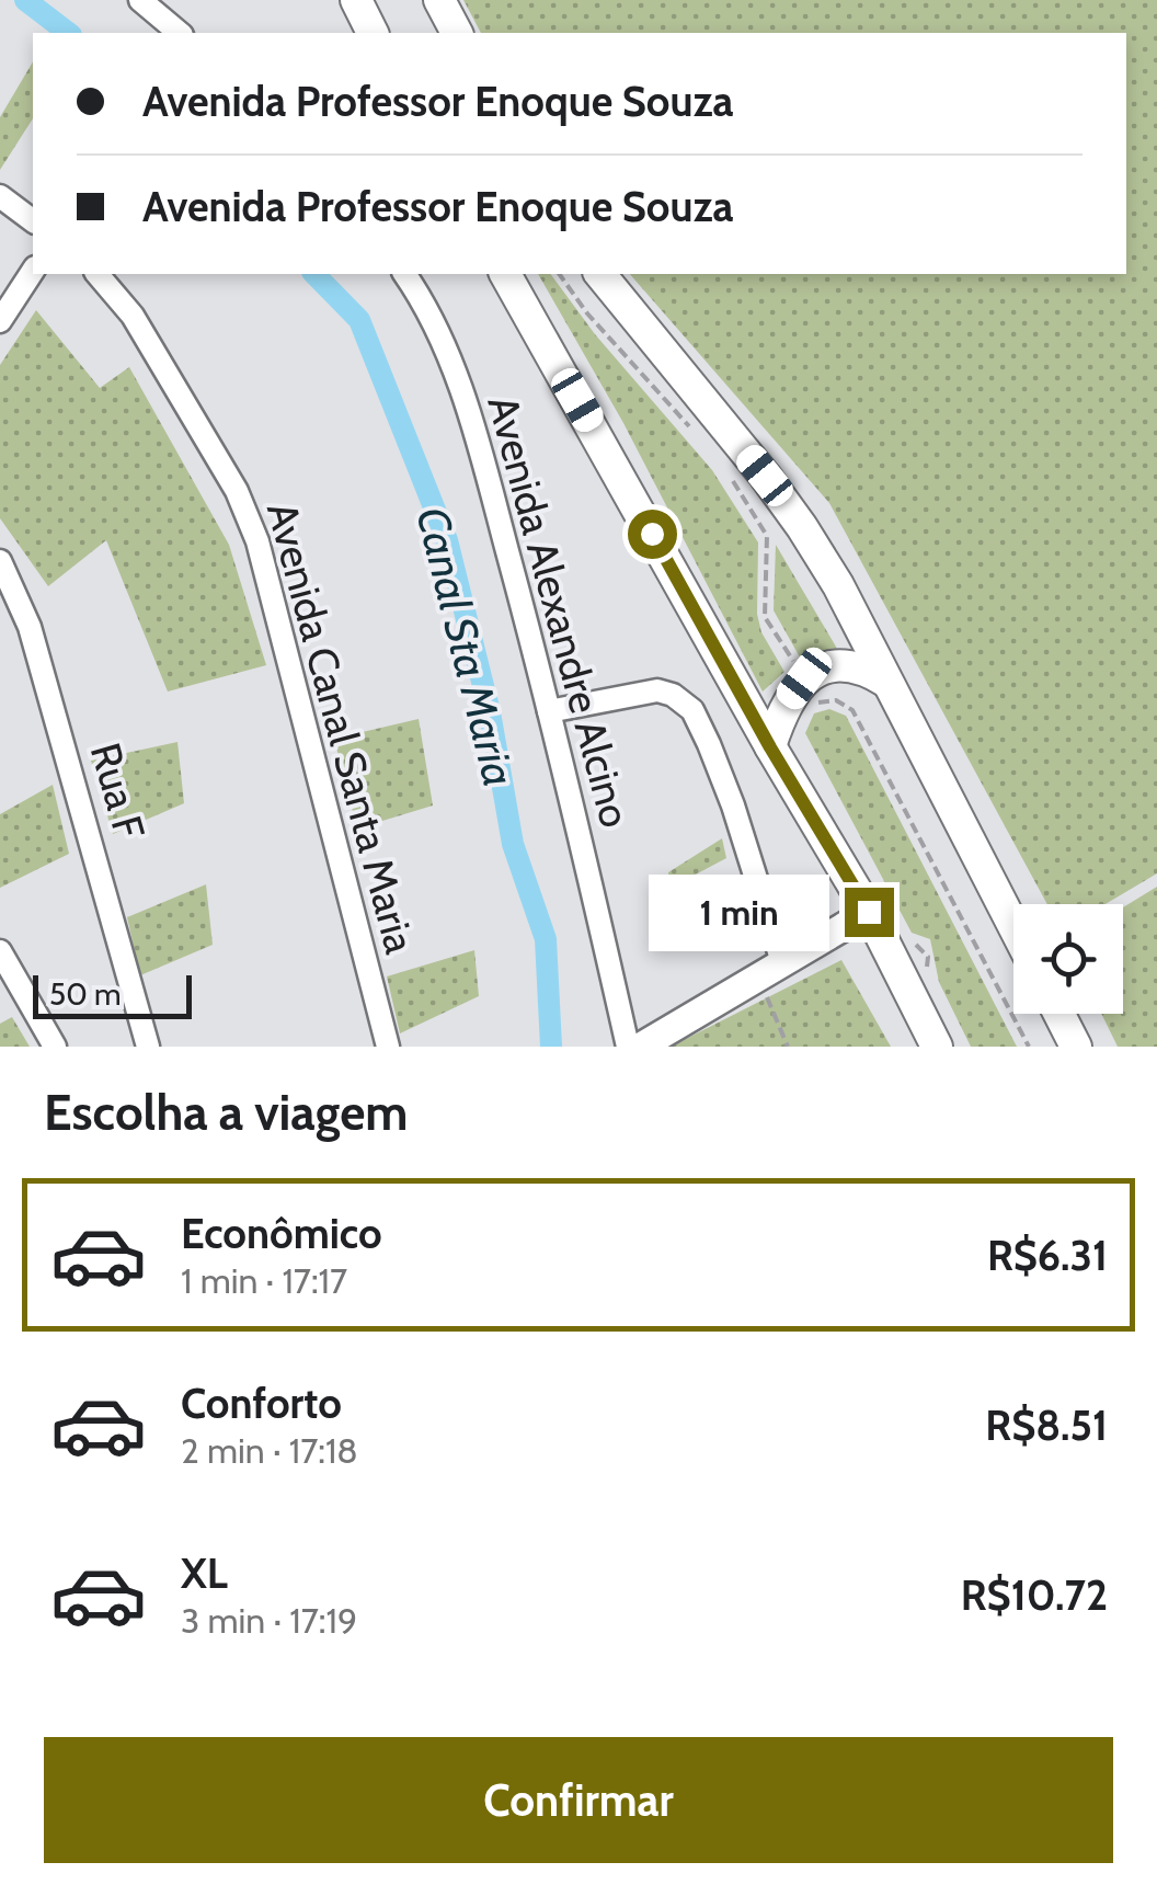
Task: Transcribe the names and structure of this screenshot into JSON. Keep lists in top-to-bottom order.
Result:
{
  "streets": {
    "street": ["Avenida Alexandre Alcino", "Avenida Canal Santa Maria", "Rua F"]
  },
  "water": ["Canal Sta Maria"],
  "scale_bar": "50 m",
  "page": {
    "banner": ["Avenida Professor Enoque Souza", "Avenida Professor Enoque Souza"],
    "bubble": "1 min",
    "scale": "50 m",
    "heading": "Escolha a viagem",
    "list": [
      {
        "name": "Econômico",
        "note": "1 min · 17:17",
        "value": "R$6.31"
      },
      {
        "name": "Conforto",
        "note": "2 min · 17:18",
        "value": "R$8.51"
      },
      {
        "name": "XL",
        "note": "3 min · 17:19",
        "value": "R$10.72"
      }
    ],
    "buttons": "Confirmar"
  }
}
